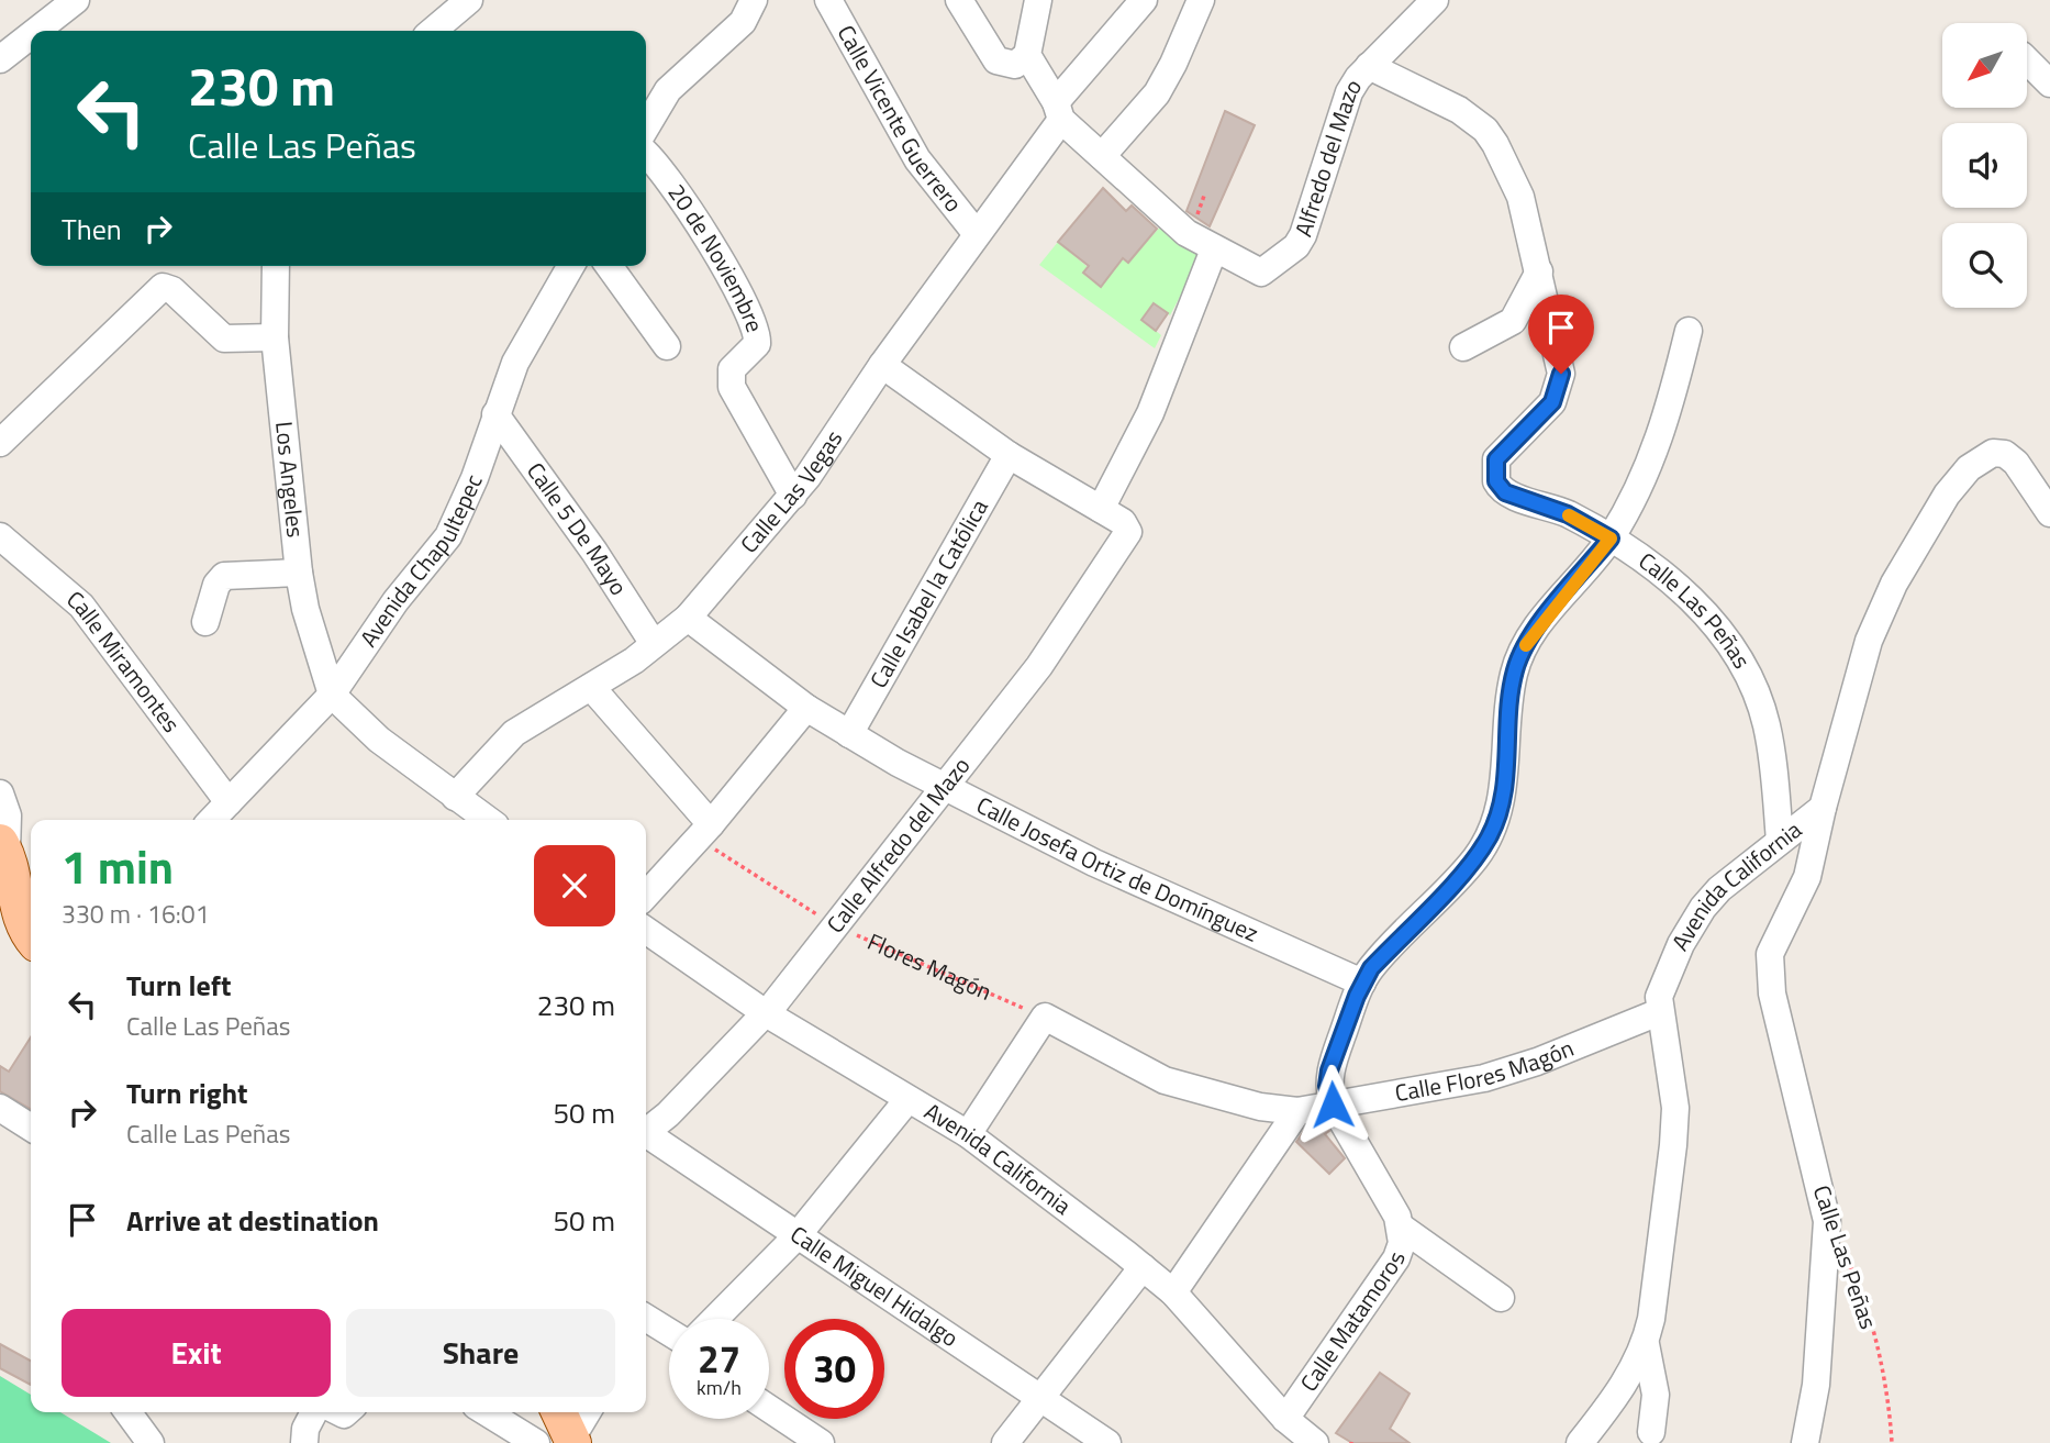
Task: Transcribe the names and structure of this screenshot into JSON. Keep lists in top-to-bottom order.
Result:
{
  "streets": {
    "street": [
      "Calle Vicente Guerrero",
      "Alfredo del Mazo",
      "20 de Noviembre",
      "Los Angeles",
      "Calle Las Vegas",
      "Calle 5 De Mayo",
      "Avenida Chapultepec",
      "Calle Isabel la Católica",
      "Calle Las Peñas",
      "Calle Miramontes",
      "Calle Alfredo del Mazo",
      "Calle Josefa Ortiz de Domínguez",
      "Avenida California",
      "Calle Flores Magón",
      "Calle Miguel Hidalgo",
      "Calle Matamoros"
    ],
    "path": ["Flores Magón"]
  },
  "crossings": [
    ["Calle Vicente Guerrero", "Calle Las Vegas"],
    ["Alfredo del Mazo", "Calle Las Peñas"],
    ["20 de Noviembre", "Calle Las Vegas"],
    ["Los Angeles", "Avenida Chapultepec"],
    ["Calle Las Vegas", "Calle 5 De Mayo"],
    ["Calle Las Vegas", "Calle Josefa Ortiz de Domínguez"],
    ["Calle 5 De Mayo", "Avenida Chapultepec"],
    ["Avenida Chapultepec", "Calle Miramontes"],
    ["Calle Isabel la Católica", "Calle Josefa Ortiz de Domínguez"],
    ["Calle Las Peñas", "Avenida California"],
    ["Calle Las Peñas", "Calle Matamoros"],
    ["Calle Alfredo del Mazo", "Calle Josefa Ortiz de Domínguez"],
    ["Calle Alfredo del Mazo", "Avenida California"],
    ["Calle Alfredo del Mazo", "Flores Magón"],
    ["Calle Josefa Ortiz de Domínguez", "Calle Matamoros"],
    ["Avenida California", "Calle Flores Magón"],
    ["Avenida California", "Calle Matamoros"],
    ["Flores Magón", "Calle Flores Magón"],
    ["Calle Flores Magón", "Calle Matamoros"]
  ],
  "north": "bottom left",
  "page": {
    "turn": ["230 m", "Calle Las Peñas"],
    "then": "Then",
    "heading": ["1 min", "330 m · 16:01"],
    "list": [
      {
        "name": "Turn left",
        "note": "Calle Las Peñas",
        "value": "230 m"
      },
      {
        "name": "Turn right",
        "note": "Calle Las Peñas",
        "value": "50 m"
      },
      {
        "name": "Arrive at destination",
        "value": "50 m"
      }
    ],
    "buttons": ["Exit", "Share"],
    "speed": "27 km/h",
    "limit": "30"
  }
}
